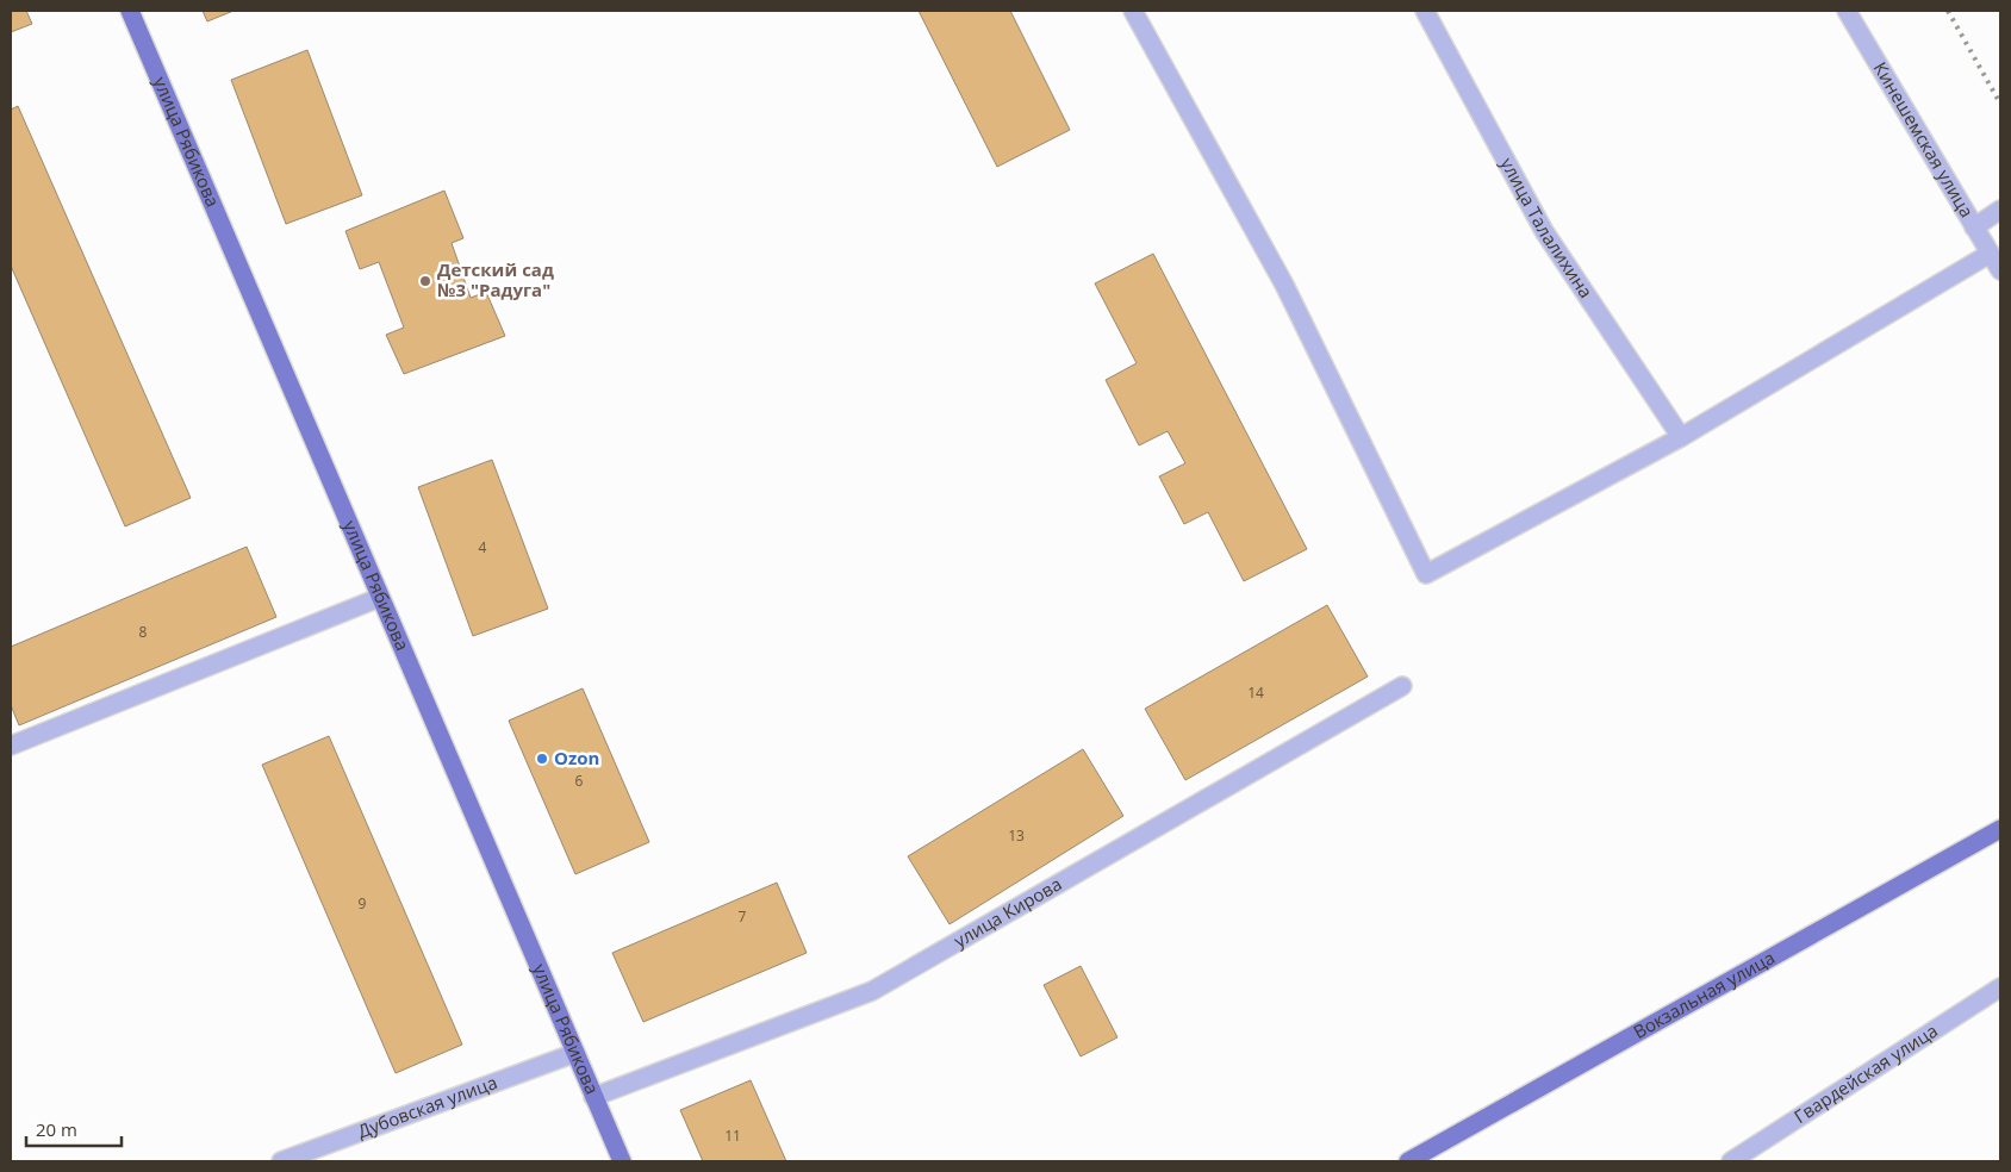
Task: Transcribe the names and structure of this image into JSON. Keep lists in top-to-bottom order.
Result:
{
  "streets": {
    "main road": ["улица Рябикова", "Вокзальная улица"],
    "street": [
      "Кинешемская улица",
      "улица Талалихина",
      "улица Кирова",
      "Гвардейская улица",
      "Дубовская улица"
    ]
  },
  "crossings": [
    ["улица Рябикова", "улица Кирова"],
    ["улица Рябикова", "Дубовская улица"]
  ],
  "places": ["Детский сад №3 \"Радуга\"", "Ozon"],
  "house_numbers": [
    "4",
    "8",
    "14",
    "6",
    "13",
    "9",
    "7",
    "11"
  ],
  "scale_bar": "20 m"
}
